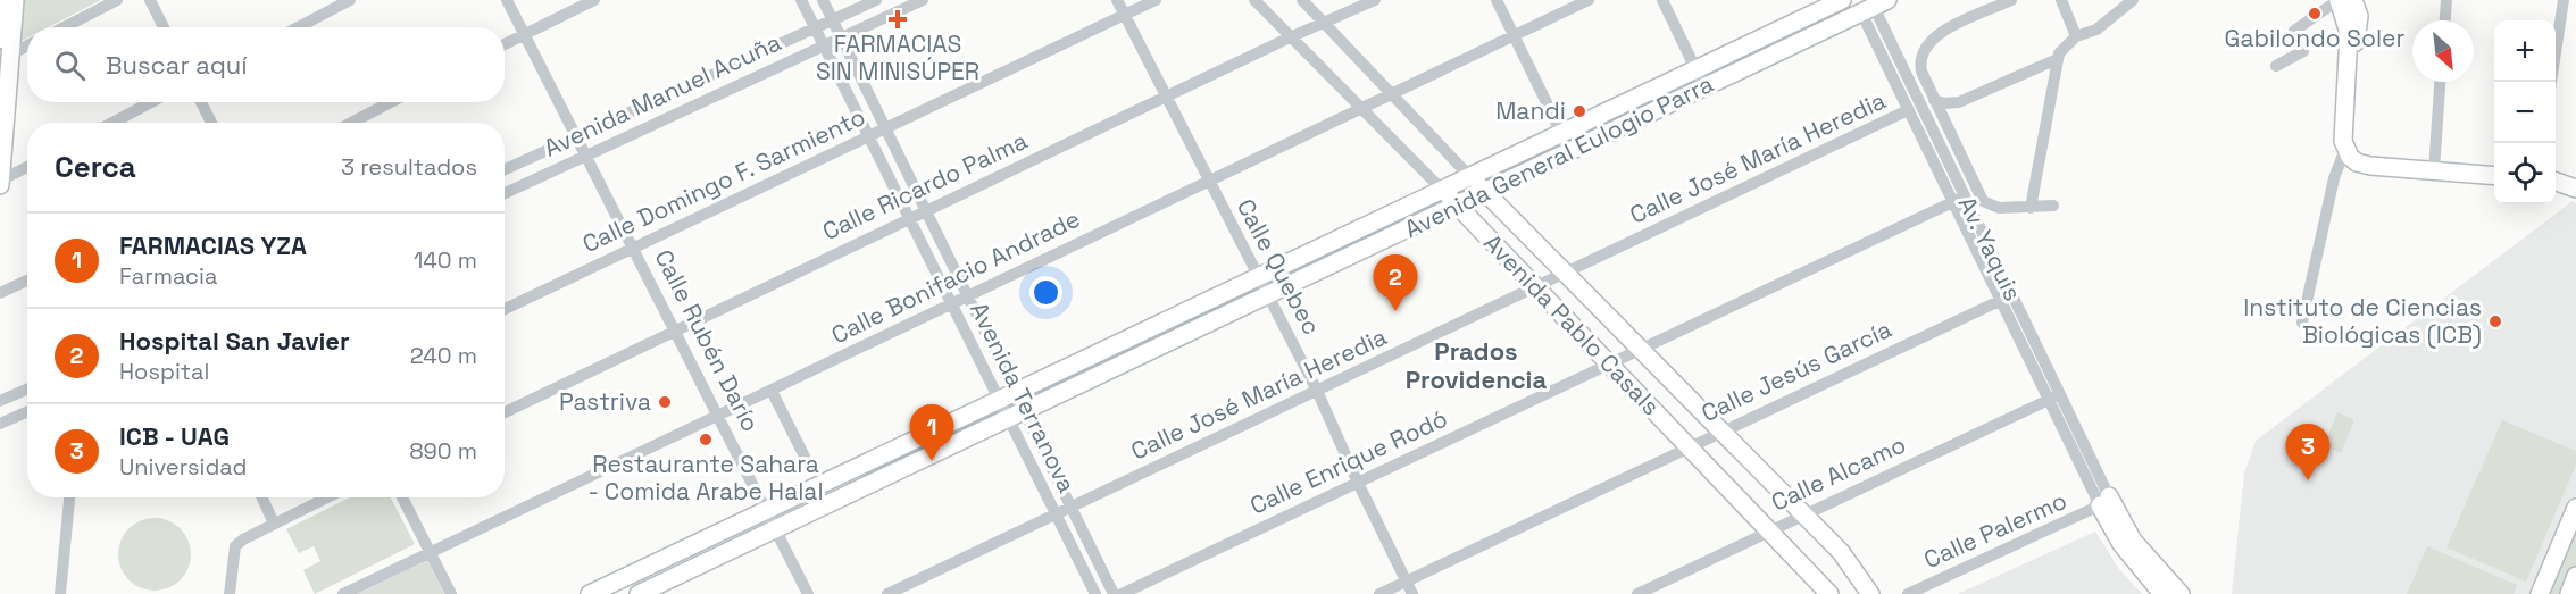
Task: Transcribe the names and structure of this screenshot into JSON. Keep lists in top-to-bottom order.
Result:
{
  "streets": {
    "street": [
      "Avenida Manuel Acuña",
      "Avenida General Eulogio Parra",
      "Calle José María Heredia",
      "Calle Domingo F. Sarmiento",
      "Calle Ricardo Palma",
      "Av. Yaquis",
      "Calle Quebec",
      "Calle Bonifacio Andrade",
      "Avenida Pablo Casals",
      "Calle Rubén Darío",
      "Calle Jesús García",
      "Avenida Terranova",
      "Calle Enrique Rodó",
      "Calle Alcamo",
      "Calle Palermo"
    ]
  },
  "crossings": [
    ["Avenida Manuel Acuña", "Calle Rubén Darío"],
    ["Avenida Manuel Acuña", "Avenida Terranova"],
    ["Avenida General Eulogio Parra", "Av. Yaquis"],
    ["Avenida General Eulogio Parra", "Calle Quebec"],
    ["Avenida General Eulogio Parra", "Avenida Pablo Casals"],
    ["Avenida General Eulogio Parra", "Calle Rubén Darío"],
    ["Avenida General Eulogio Parra", "Avenida Terranova"],
    ["Calle José María Heredia", "Av. Yaquis"],
    ["Calle José María Heredia", "Calle Quebec"],
    ["Calle José María Heredia", "Avenida Pablo Casals"],
    ["Calle José María Heredia", "Avenida Terranova"],
    ["Calle Domingo F. Sarmiento", "Calle Quebec"],
    ["Calle Domingo F. Sarmiento", "Calle Rubén Darío"],
    ["Calle Domingo F. Sarmiento", "Avenida Terranova"],
    ["Calle Ricardo Palma", "Calle Quebec"],
    ["Calle Ricardo Palma", "Avenida Pablo Casals"],
    ["Calle Ricardo Palma", "Calle Rubén Darío"],
    ["Calle Ricardo Palma", "Avenida Terranova"],
    ["Av. Yaquis", "Calle Jesús García"],
    ["Av. Yaquis", "Calle Enrique Rodó"],
    ["Av. Yaquis", "Calle Alcamo"],
    ["Av. Yaquis", "Calle Palermo"],
    ["Calle Quebec", "Calle Bonifacio Andrade"],
    ["Calle Quebec", "Calle Jesús García"],
    ["Calle Quebec", "Calle Enrique Rodó"],
    ["Calle Bonifacio Andrade", "Avenida Pablo Casals"],
    ["Calle Bonifacio Andrade", "Calle Rubén Darío"],
    ["Calle Bonifacio Andrade", "Avenida Terranova"],
    ["Avenida Pablo Casals", "Calle Jesús García"],
    ["Avenida Pablo Casals", "Calle Enrique Rodó"],
    ["Avenida Pablo Casals", "Calle Alcamo"]
  ],
  "districts": ["Prados Providencia"],
  "places": {
    "other": [
      "Gabilondo Soler",
      "Mandi",
      "Instituto de Ciencias Biológicas (ICB)",
      "Pastriva",
      "Restaurante Sahara - Comida Arabe Halal"
    ],
    "health": ["FARMACIAS SIN MINISÚPER"]
  },
  "north": "bottom right",
  "page": {
    "map_buttons": ["+", "−"],
    "search": "Buscar aquí",
    "heading": ["Cerca", "3 resultados"],
    "list": [
      {
        "mark": "1",
        "name": "FARMACIAS YZA",
        "note": "Farmacia",
        "value": "140 m"
      },
      {
        "mark": "2",
        "name": "Hospital San Javier",
        "note": "Hospital",
        "value": "240 m"
      },
      {
        "mark": "3",
        "name": "ICB - UAG",
        "note": "Universidad",
        "value": "890 m"
      }
    ],
    "pins": ["2", "1", "3"]
  }
}
